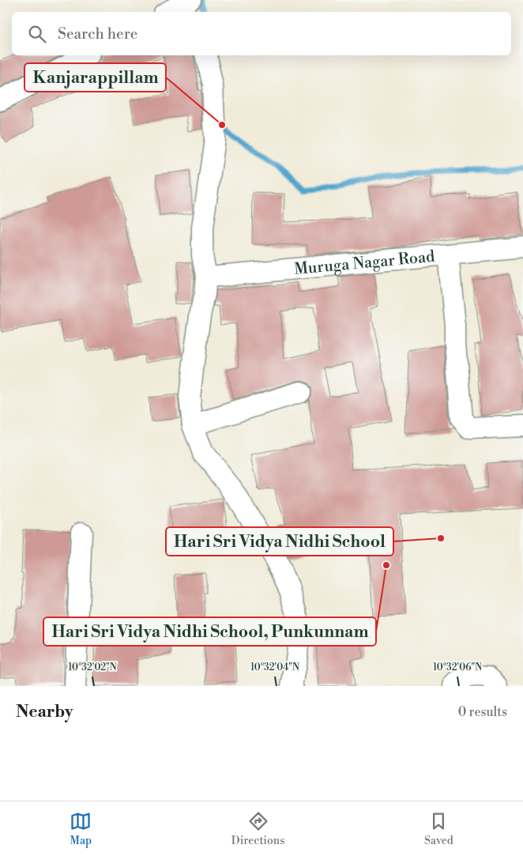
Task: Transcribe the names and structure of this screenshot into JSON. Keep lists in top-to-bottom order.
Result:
{
  "streets": {
    "street": ["Muruga Nagar Road"]
  },
  "places": ["Kanjarappillam", "Hari Sri Vidya Nidhi School", "Hari Sri Vidya Nidhi School, Punkunnam"],
  "page": {
    "search": "Search here",
    "heading": ["Nearby", "0 results"],
    "nav": ["Map", "Directions", "Saved"]
  },
  "coordinates": ["10°32'02\"N", "10°32'04\"N", "10°32'06\"N"]
}
